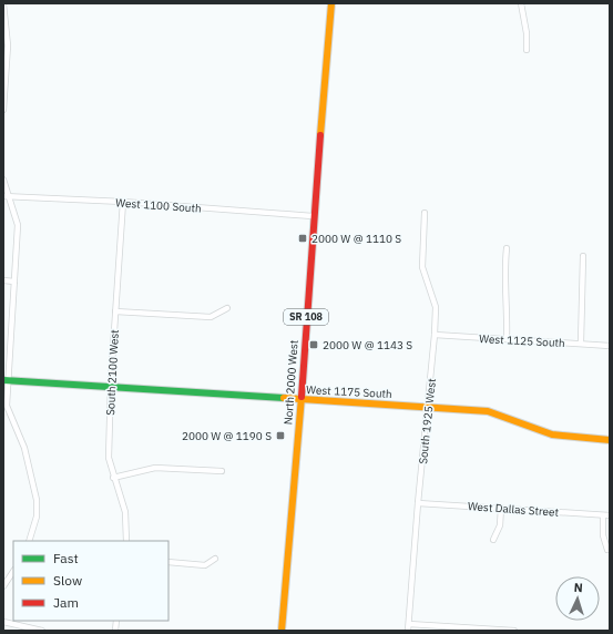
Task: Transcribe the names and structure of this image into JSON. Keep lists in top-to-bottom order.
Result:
{
  "streets": {
    "main road": ["SR 108", "North 2000 West", "West 1175 South"],
    "street": [
      "West 1100 South",
      "West 1125 South",
      "South 2100 West",
      "South 1925 West",
      "West Dallas Street"
    ]
  },
  "crossings": [
    ["West 1100 South", "South 2100 West"],
    ["West 1100 South", "North 2000 West"],
    ["West 1125 South", "South 1925 West"],
    ["South 2100 West", "West 1175 South"],
    ["North 2000 West", "West 1175 South"],
    ["West 1175 South", "South 1925 West"],
    ["South 1925 West", "West Dallas Street"]
  ],
  "places": {
    "transit": ["2000 W @ 1110 S", "2000 W @ 1143 S", "2000 W @ 1190 S"]
  },
  "legend": ["Fast", "Slow", "Jam"],
  "north": "top"
}
